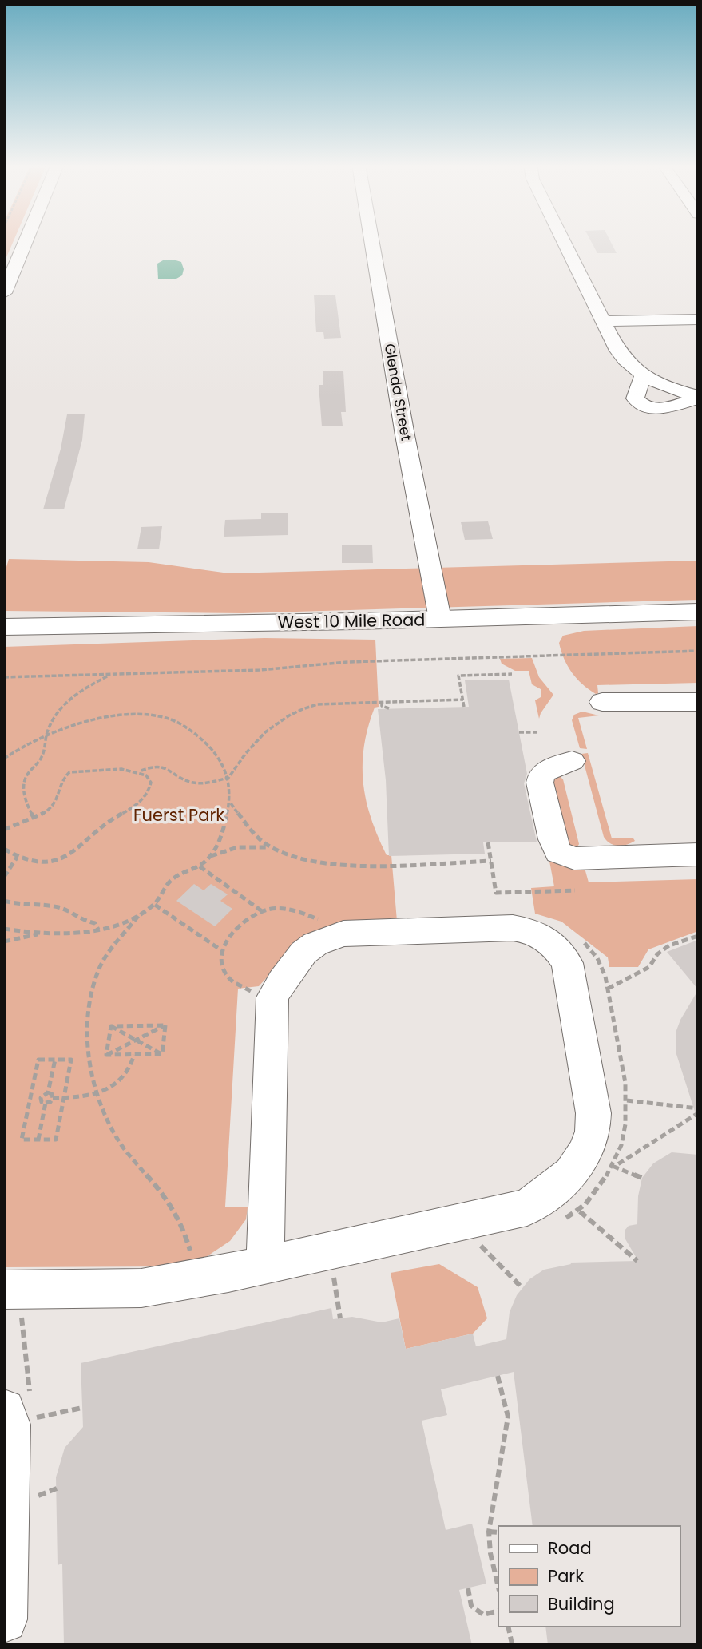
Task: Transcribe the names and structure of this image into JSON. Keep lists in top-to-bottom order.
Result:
{
  "streets": {
    "main road": ["West 10 Mile Road"],
    "street": ["Glenda Street"]
  },
  "crossings": [
    ["Glenda Street", "West 10 Mile Road"]
  ],
  "parks": ["Fuerst Park"],
  "legend": ["Road", "Park", "Building"]
}
